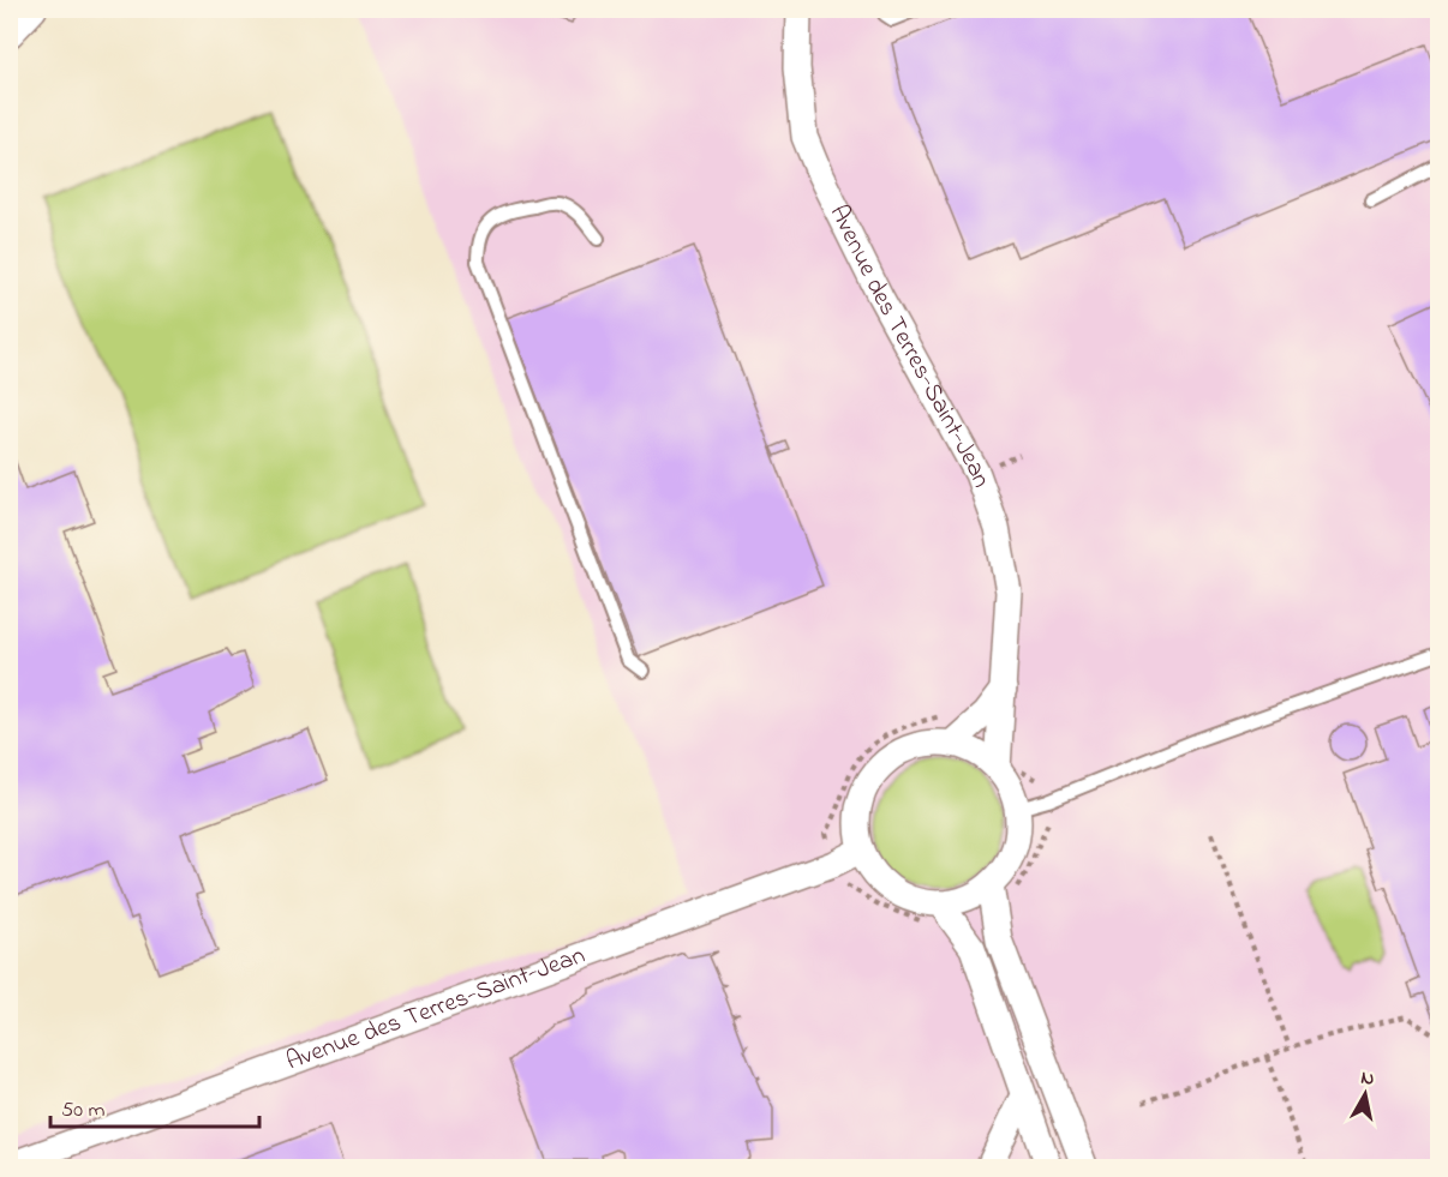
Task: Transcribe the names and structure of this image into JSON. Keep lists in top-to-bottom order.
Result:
{
  "streets": {
    "street": ["Avenue des Terres-Saint-Jean"]
  },
  "scale_bar": "50 m",
  "north": "top"
}
